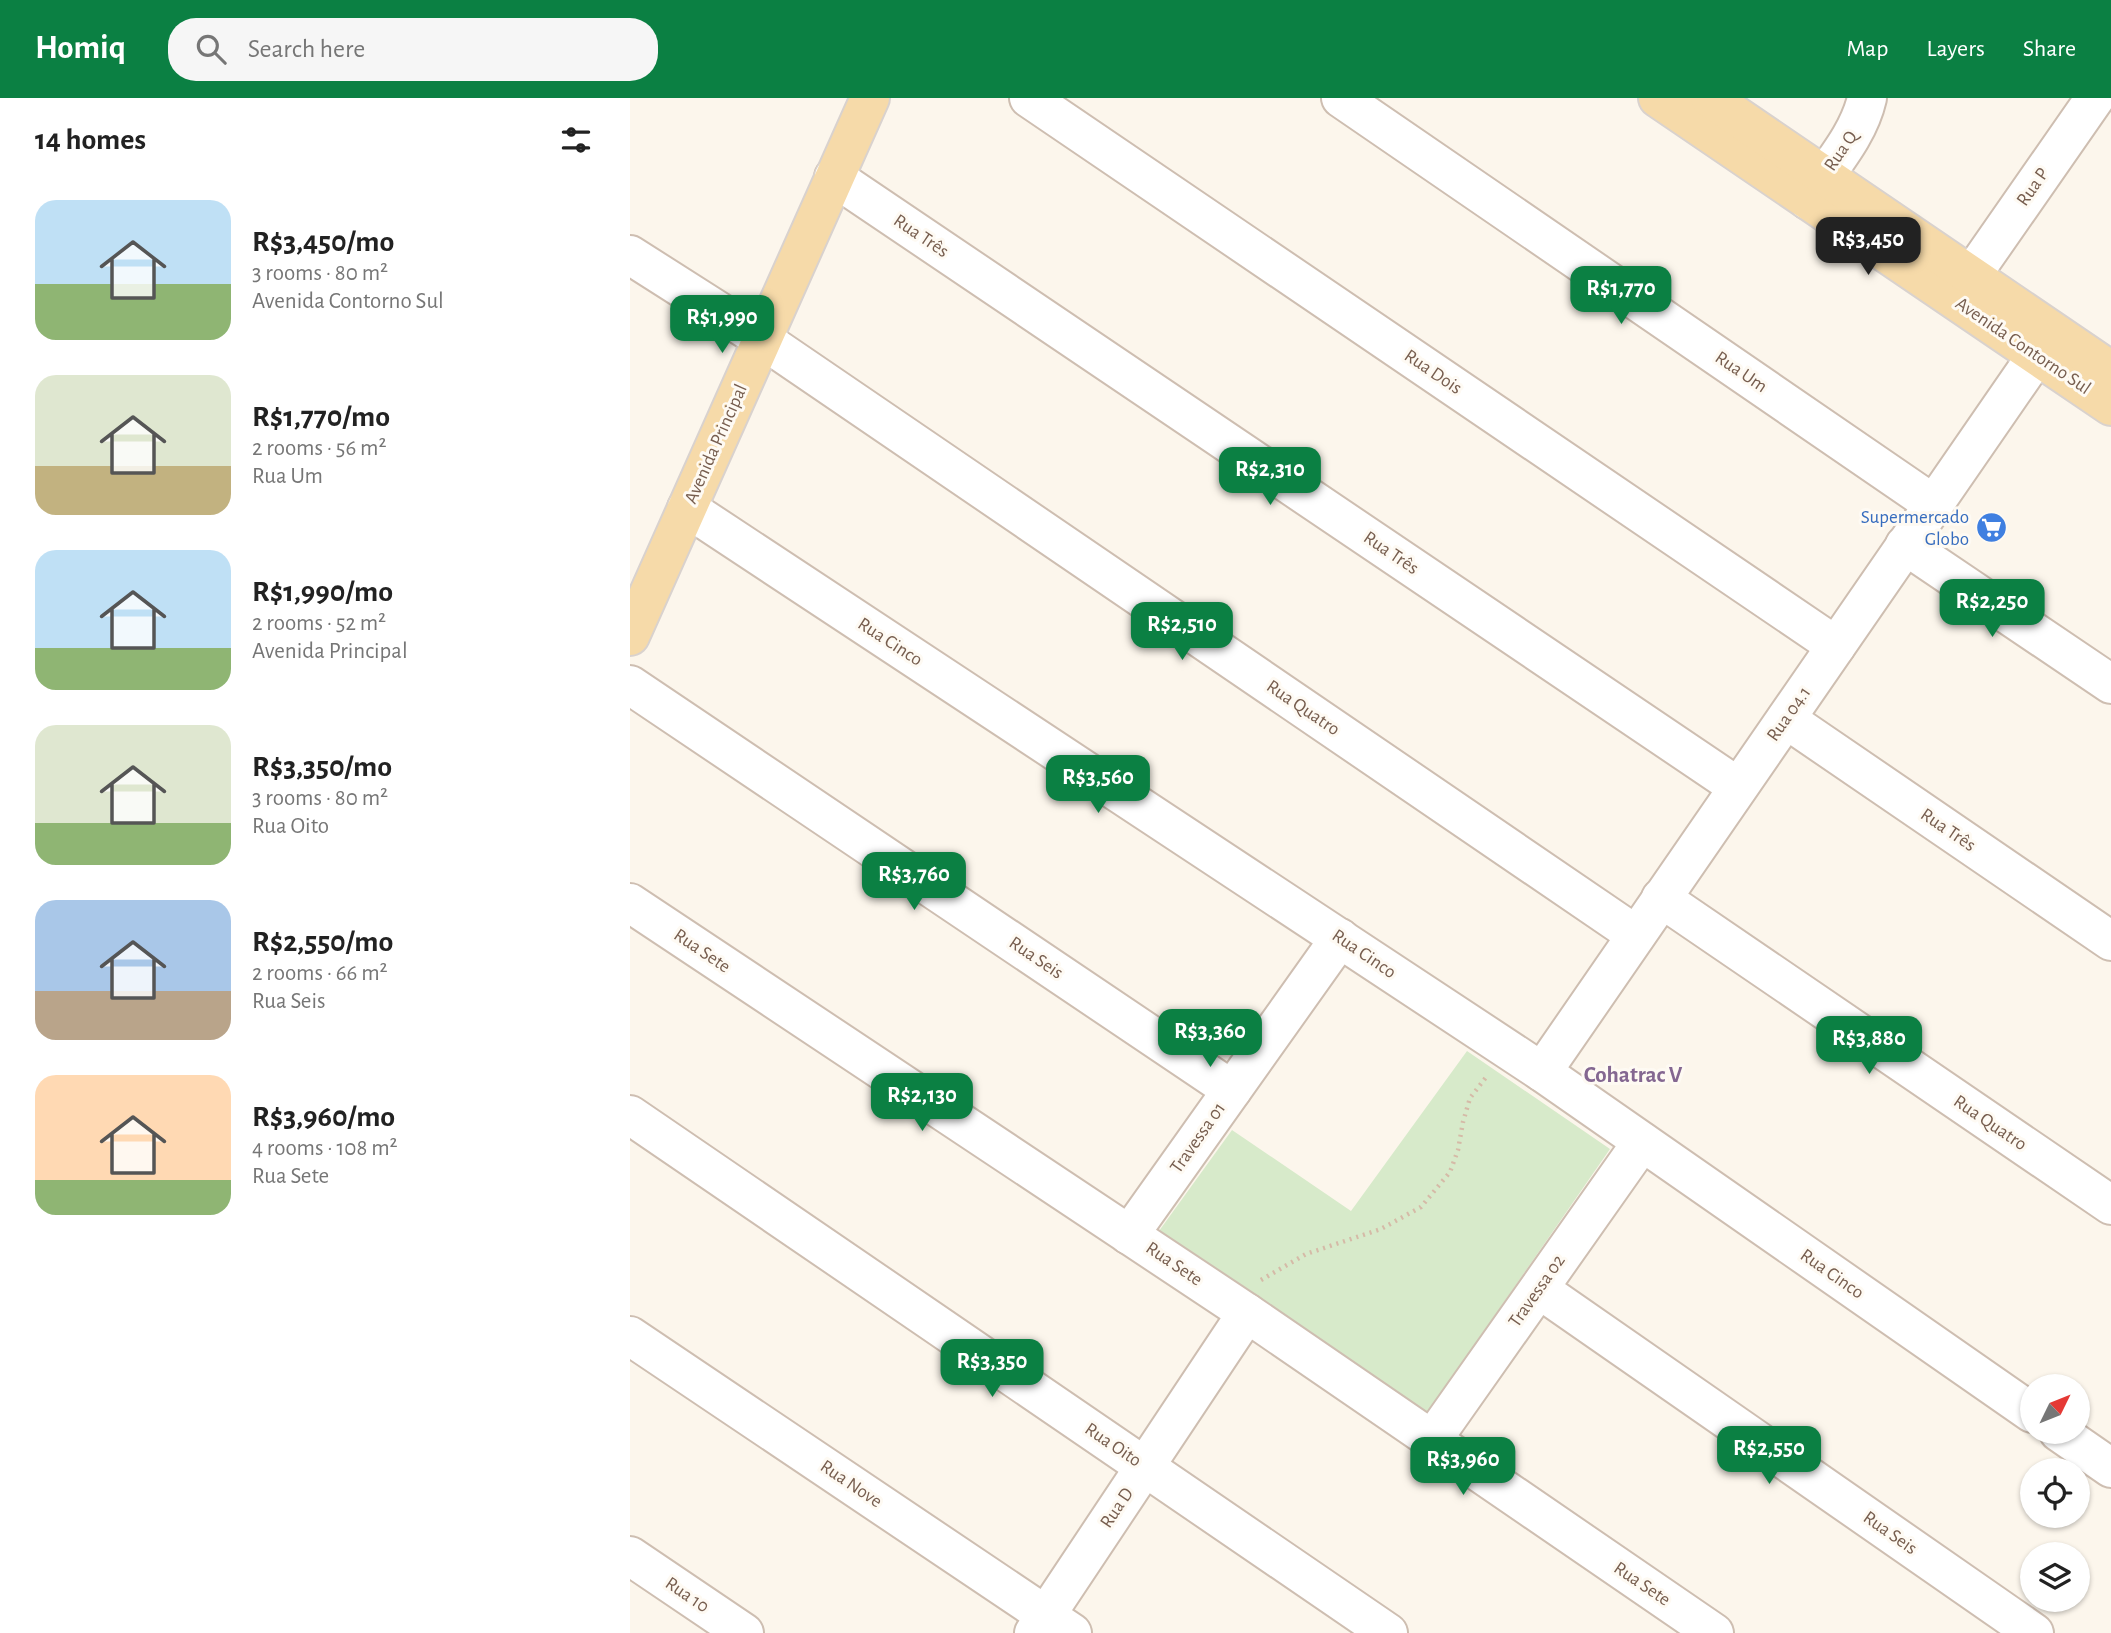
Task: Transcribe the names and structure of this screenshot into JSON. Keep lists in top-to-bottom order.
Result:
{
  "streets": {
    "main road": ["Avenida Contorno Sul", "Avenida Principal"],
    "street": [
      "Rua Q",
      "Rua P",
      "Rua Três",
      "Rua Dois",
      "Rua Um",
      "Rua Cinco",
      "Rua Quatro",
      "Rua 04.1",
      "Rua Sete",
      "Rua Seis",
      "Travessa 01",
      "Travessa 02",
      "Rua Oito",
      "Rua Nove",
      "Rua D",
      "Rua 10"
    ]
  },
  "crossings": [
    ["Rua Q", "Avenida Contorno Sul"],
    ["Rua P", "Avenida Contorno Sul"],
    ["Rua Três", "Avenida Principal"],
    ["Rua Três", "Rua 04.1"],
    ["Avenida Contorno Sul", "Rua 04.1"],
    ["Rua Dois", "Rua 04.1"],
    ["Rua Um", "Rua 04.1"],
    ["Avenida Principal", "Rua Cinco"],
    ["Avenida Principal", "Rua Quatro"],
    ["Rua Cinco", "Rua 04.1"],
    ["Rua Cinco", "Travessa 01"],
    ["Rua Cinco", "Travessa 02"],
    ["Rua Quatro", "Rua 04.1"],
    ["Rua Sete", "Travessa 01"],
    ["Rua Sete", "Travessa 02"],
    ["Rua Sete", "Rua D"],
    ["Rua Seis", "Travessa 01"],
    ["Rua Seis", "Travessa 02"],
    ["Rua Oito", "Rua D"],
    ["Rua Nove", "Rua D"]
  ],
  "districts": ["Cohatrac V"],
  "places": {
    "supermarket": ["Supermercado Globo"]
  },
  "north": "top right",
  "page": {
    "header": "Homiq",
    "search": "Search here",
    "nav": ["Map", "Layers", "Share"],
    "heading": "14 homes",
    "list": [
      {
        "name": "R$3,450/mo",
        "note": "3 rooms · 80 m² · Avenida Contorno Sul"
      },
      {
        "name": "R$1,770/mo",
        "note": "2 rooms · 56 m² · Rua Um"
      },
      {
        "name": "R$1,990/mo",
        "note": "2 rooms · 52 m² · Avenida Principal"
      },
      {
        "name": "R$3,350/mo",
        "note": "3 rooms · 80 m² · Rua Oito"
      },
      {
        "name": "R$2,550/mo",
        "note": "2 rooms · 66 m² · Rua Seis"
      },
      {
        "name": "R$3,960/mo",
        "note": "4 rooms · 108 m² · Rua Sete"
      }
    ],
    "price": [
      "R$3,450",
      "R$1,770",
      "R$1,990",
      "R$2,310",
      "R$2,250",
      "R$2,510",
      "R$3,560",
      "R$3,760",
      "R$3,360",
      "R$3,880",
      "R$2,130",
      "R$3,350",
      "R$2,550",
      "R$3,960"
    ]
  }
}
